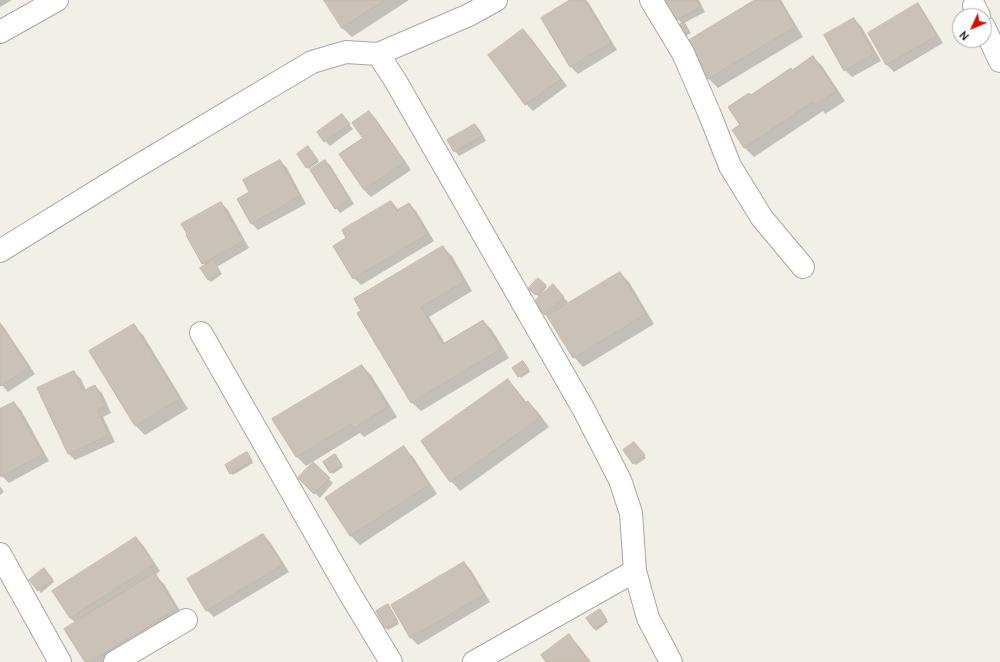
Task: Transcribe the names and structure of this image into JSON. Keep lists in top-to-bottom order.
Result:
{
  "north": "bottom left"
}
